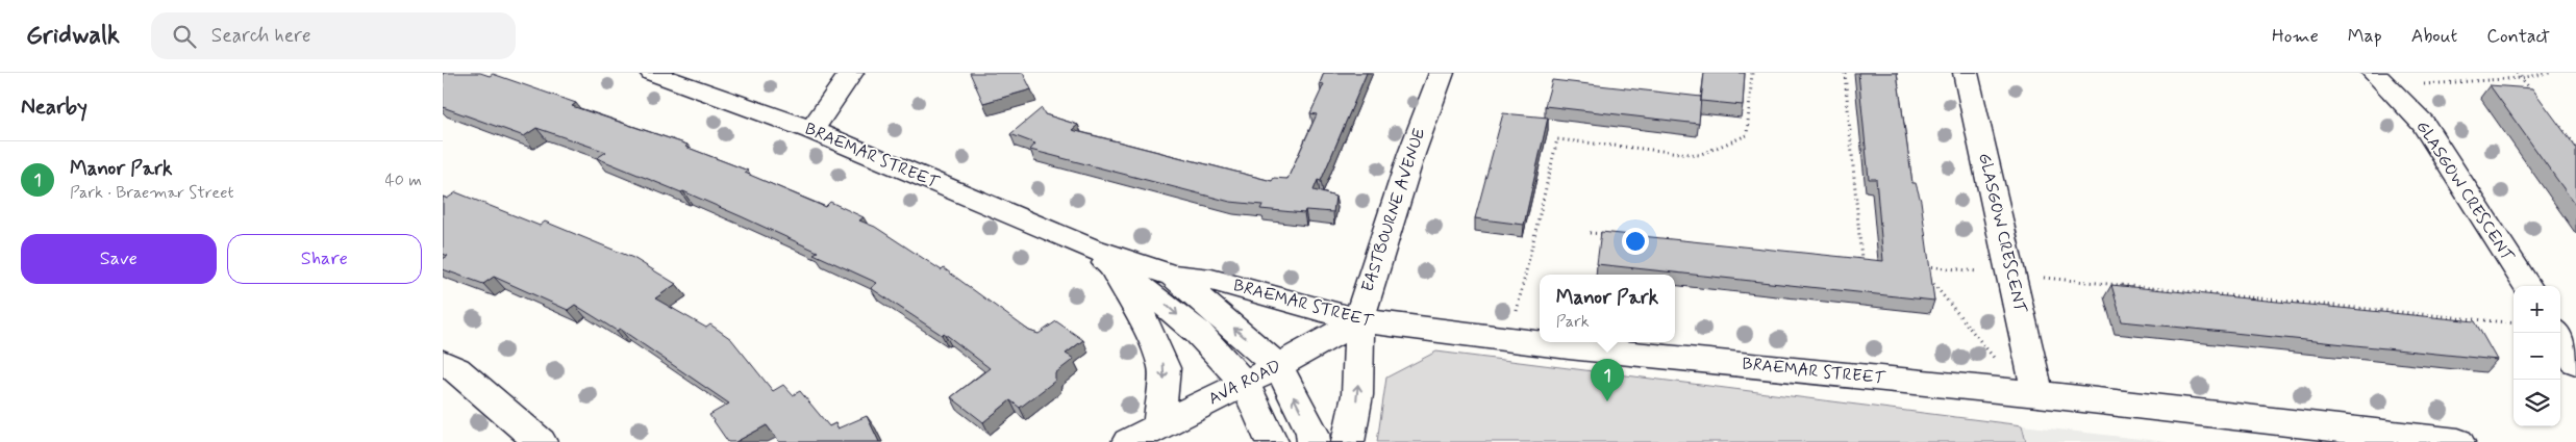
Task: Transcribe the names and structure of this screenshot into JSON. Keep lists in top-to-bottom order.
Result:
{
  "streets": {
    "street": [
      "BRAEMAR STREET",
      "GLASGOW CRESCENT",
      "EASTBOURNE AVENUE",
      "AVA ROAD"
    ]
  },
  "crossings": [
    ["BRAEMAR STREET", "GLASGOW CRESCENT"],
    ["BRAEMAR STREET", "EASTBOURNE AVENUE"],
    ["BRAEMAR STREET", "AVA ROAD"],
    ["EASTBOURNE AVENUE", "AVA ROAD"]
  ],
  "page": {
    "header": "Gridwalk",
    "search": "Search here",
    "nav": [
      "Home",
      "Map",
      "About",
      "Contact"
    ],
    "heading": "Nearby",
    "list": [
      {
        "mark": "1",
        "name": "Manor Park",
        "note": "Park · Braemar Street",
        "value": "40 m"
      }
    ],
    "buttons": ["Save", "Share"],
    "popup": ["Manor Park", "Park"],
    "map_buttons": ["+", "−"],
    "pins": "1"
  }
}
